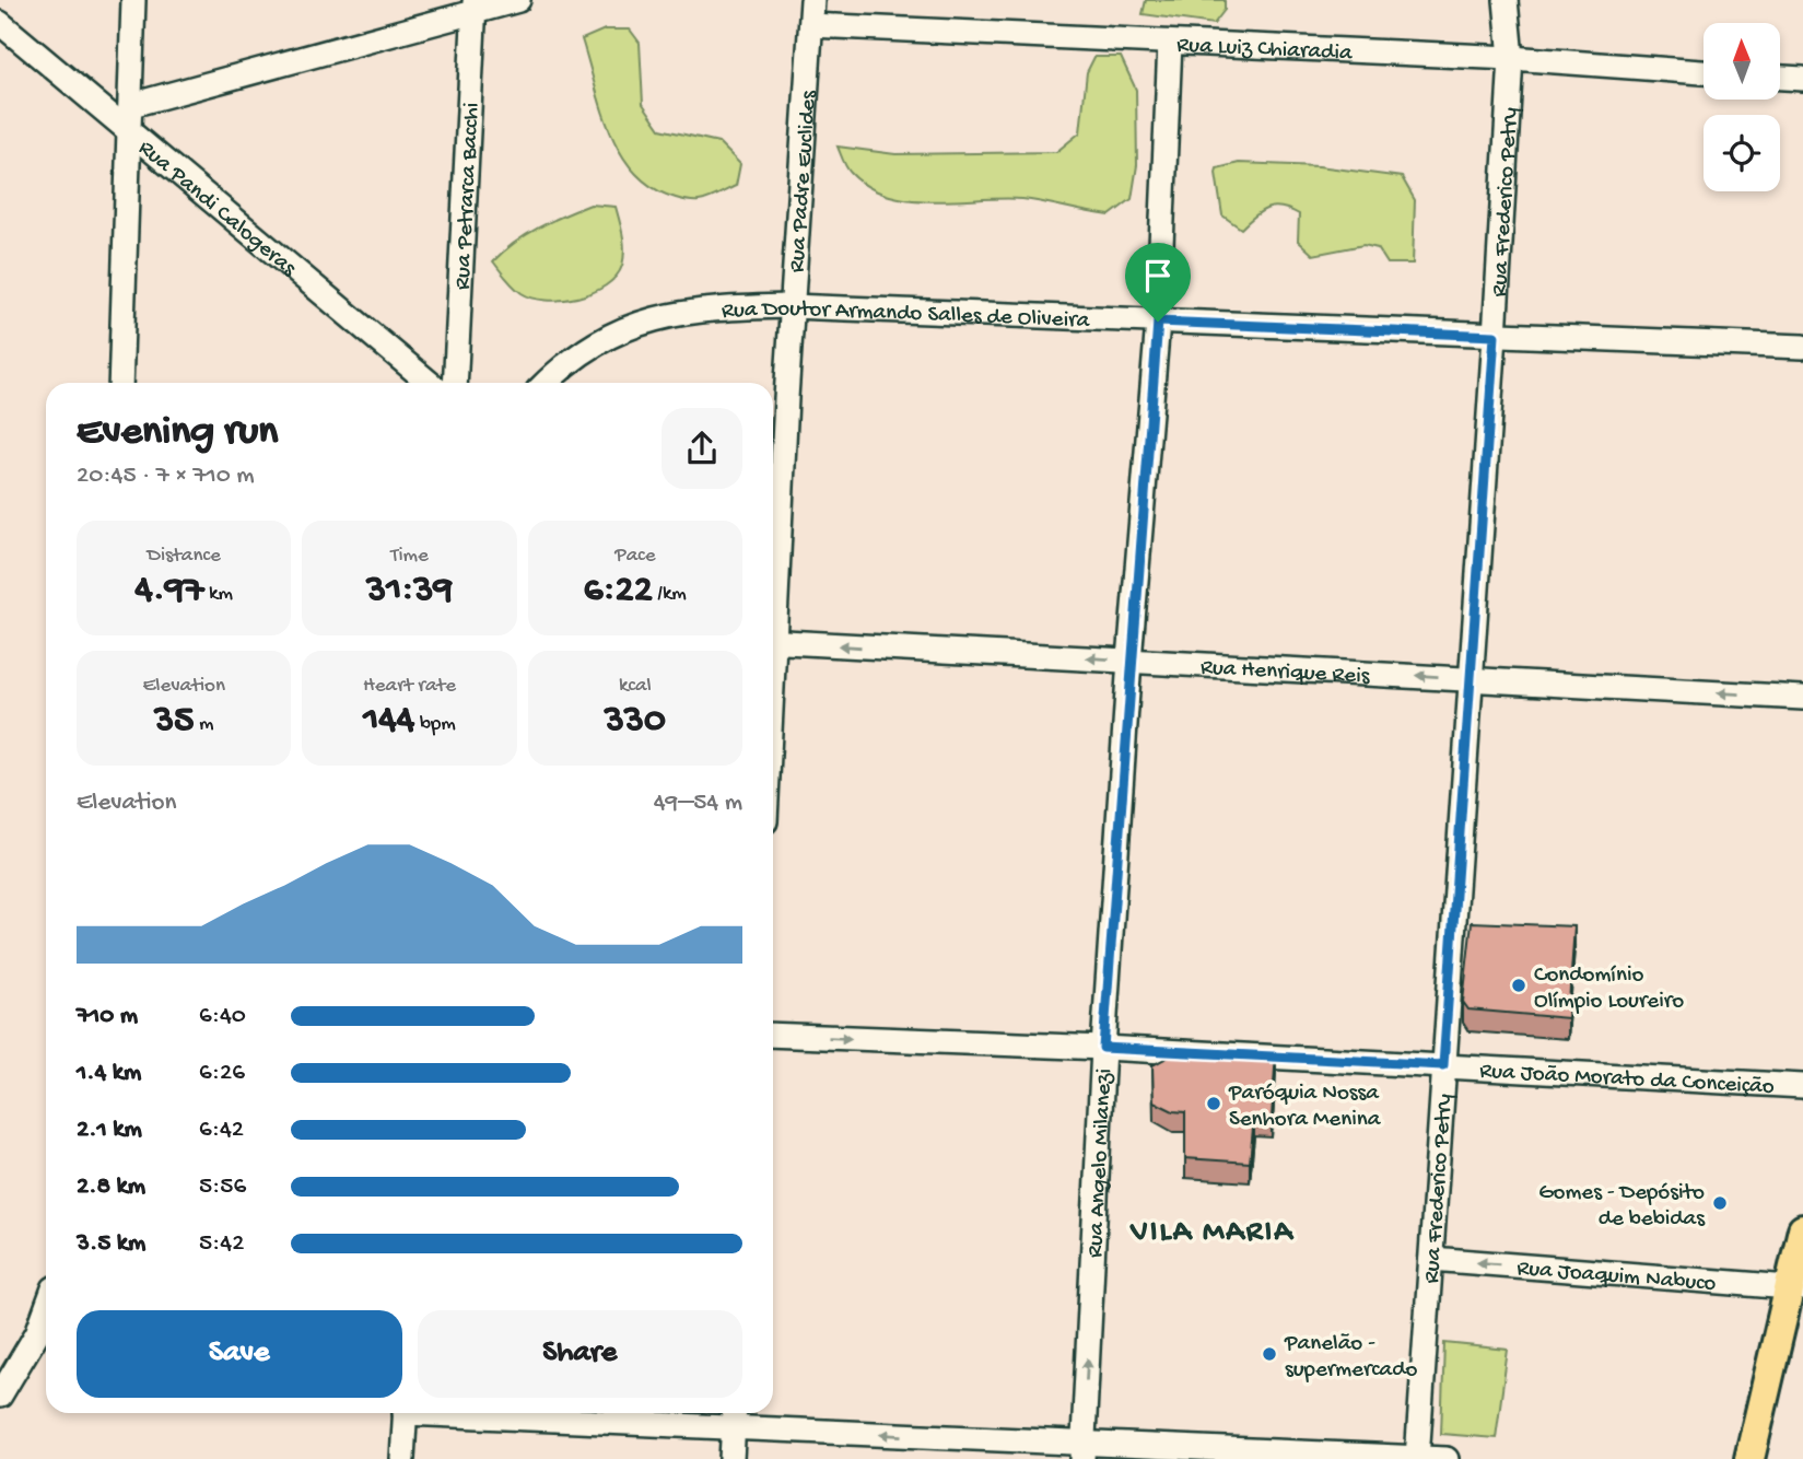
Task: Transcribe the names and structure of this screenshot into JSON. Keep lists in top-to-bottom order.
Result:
{
  "streets": {
    "street": [
      "Rua Luiz Chiaradia",
      "Rua Padre Euclides",
      "Rua Petrarca Bacchi",
      "Rua Frederico Petry",
      "Rua Pandi Calogeras",
      "Rua Doutor Armando Salles de Oliveira",
      "Rua Henrique Reis",
      "Rua João Morato da Conceição",
      "Rua Angelo Milanezi",
      "Rua Joaquim Nabuco"
    ]
  },
  "crossings": [
    ["Rua Luiz Chiaradia", "Rua Padre Euclides"],
    ["Rua Luiz Chiaradia", "Rua Frederico Petry"],
    ["Rua Luiz Chiaradia", "Rua Angelo Milanezi"],
    ["Rua Padre Euclides", "Rua Doutor Armando Salles de Oliveira"],
    ["Rua Frederico Petry", "Rua Doutor Armando Salles de Oliveira"],
    ["Rua Frederico Petry", "Rua Henrique Reis"],
    ["Rua Frederico Petry", "Rua João Morato da Conceição"],
    ["Rua Frederico Petry", "Rua Joaquim Nabuco"],
    ["Rua Doutor Armando Salles de Oliveira", "Rua Angelo Milanezi"],
    ["Rua Henrique Reis", "Rua Angelo Milanezi"],
    ["Rua João Morato da Conceição", "Rua Angelo Milanezi"]
  ],
  "one_way": ["Rua Henrique Reis", "Rua Joaquim Nabuco"],
  "districts": ["VILA MARIA"],
  "places": [
    "Condomínio Olímpio Loureiro",
    "Paróquia Nossa Senhora Menina",
    "Gomes - Depósito de bebidas",
    "Panelão - supermercado"
  ],
  "north": "top",
  "page": {
    "heading": ["Evening run", "20:45 · 7 × 710 m"],
    "stats": [
      ["Distance", "4.97 km"],
      ["Time", "31:39"],
      ["Pace", "6:22 /km"],
      ["Elevation", "35 m"],
      ["Heart rate", "144 bpm"],
      ["kcal", "330"]
    ],
    "chart": ["Elevation", "49–54 m"],
    "list": [
      {
        "name": "710 m",
        "note": "6:40"
      },
      {
        "name": "1.4 km",
        "note": "6:26"
      },
      {
        "name": "2.1 km",
        "note": "6:42"
      },
      {
        "name": "2.8 km",
        "note": "5:56"
      },
      {
        "name": "3.5 km",
        "note": "5:42"
      }
    ],
    "buttons": ["Save", "Share"]
  }
}
